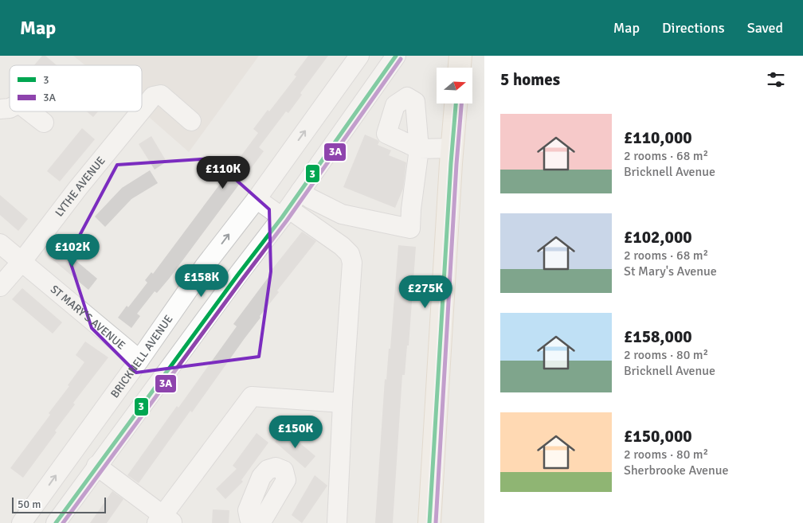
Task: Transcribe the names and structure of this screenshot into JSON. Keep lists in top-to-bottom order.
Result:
{
  "streets": {
    "street": ["LYTHE AVENUE", "ST MARY'S AVENUE", "BRICKNELL AVENUE"]
  },
  "crossings": [
    ["LYTHE AVENUE", "ST MARY'S AVENUE"],
    ["ST MARY'S AVENUE", "BRICKNELL AVENUE"]
  ],
  "lines": ["transit line 3", "transit line 3A"],
  "legend": ["3", "3A"],
  "scale_bar": "50 m",
  "north": "right",
  "page": {
    "header": "Map",
    "nav": ["Map", "Directions", "Saved"],
    "heading": "5 homes",
    "list": [
      {
        "name": "£110,000",
        "note": "2 rooms · 68 m² · Bricknell Avenue"
      },
      {
        "name": "£102,000",
        "note": "2 rooms · 68 m² · St Mary's Avenue"
      },
      {
        "name": "£158,000",
        "note": "2 rooms · 80 m² · Bricknell Avenue"
      },
      {
        "name": "£150,000",
        "note": "2 rooms · 80 m² · Sherbrooke Avenue"
      }
    ],
    "price": [
      "£110K",
      "£102K",
      "£158K",
      "£275K",
      "£150K"
    ],
    "scale": "50 m"
  }
}
